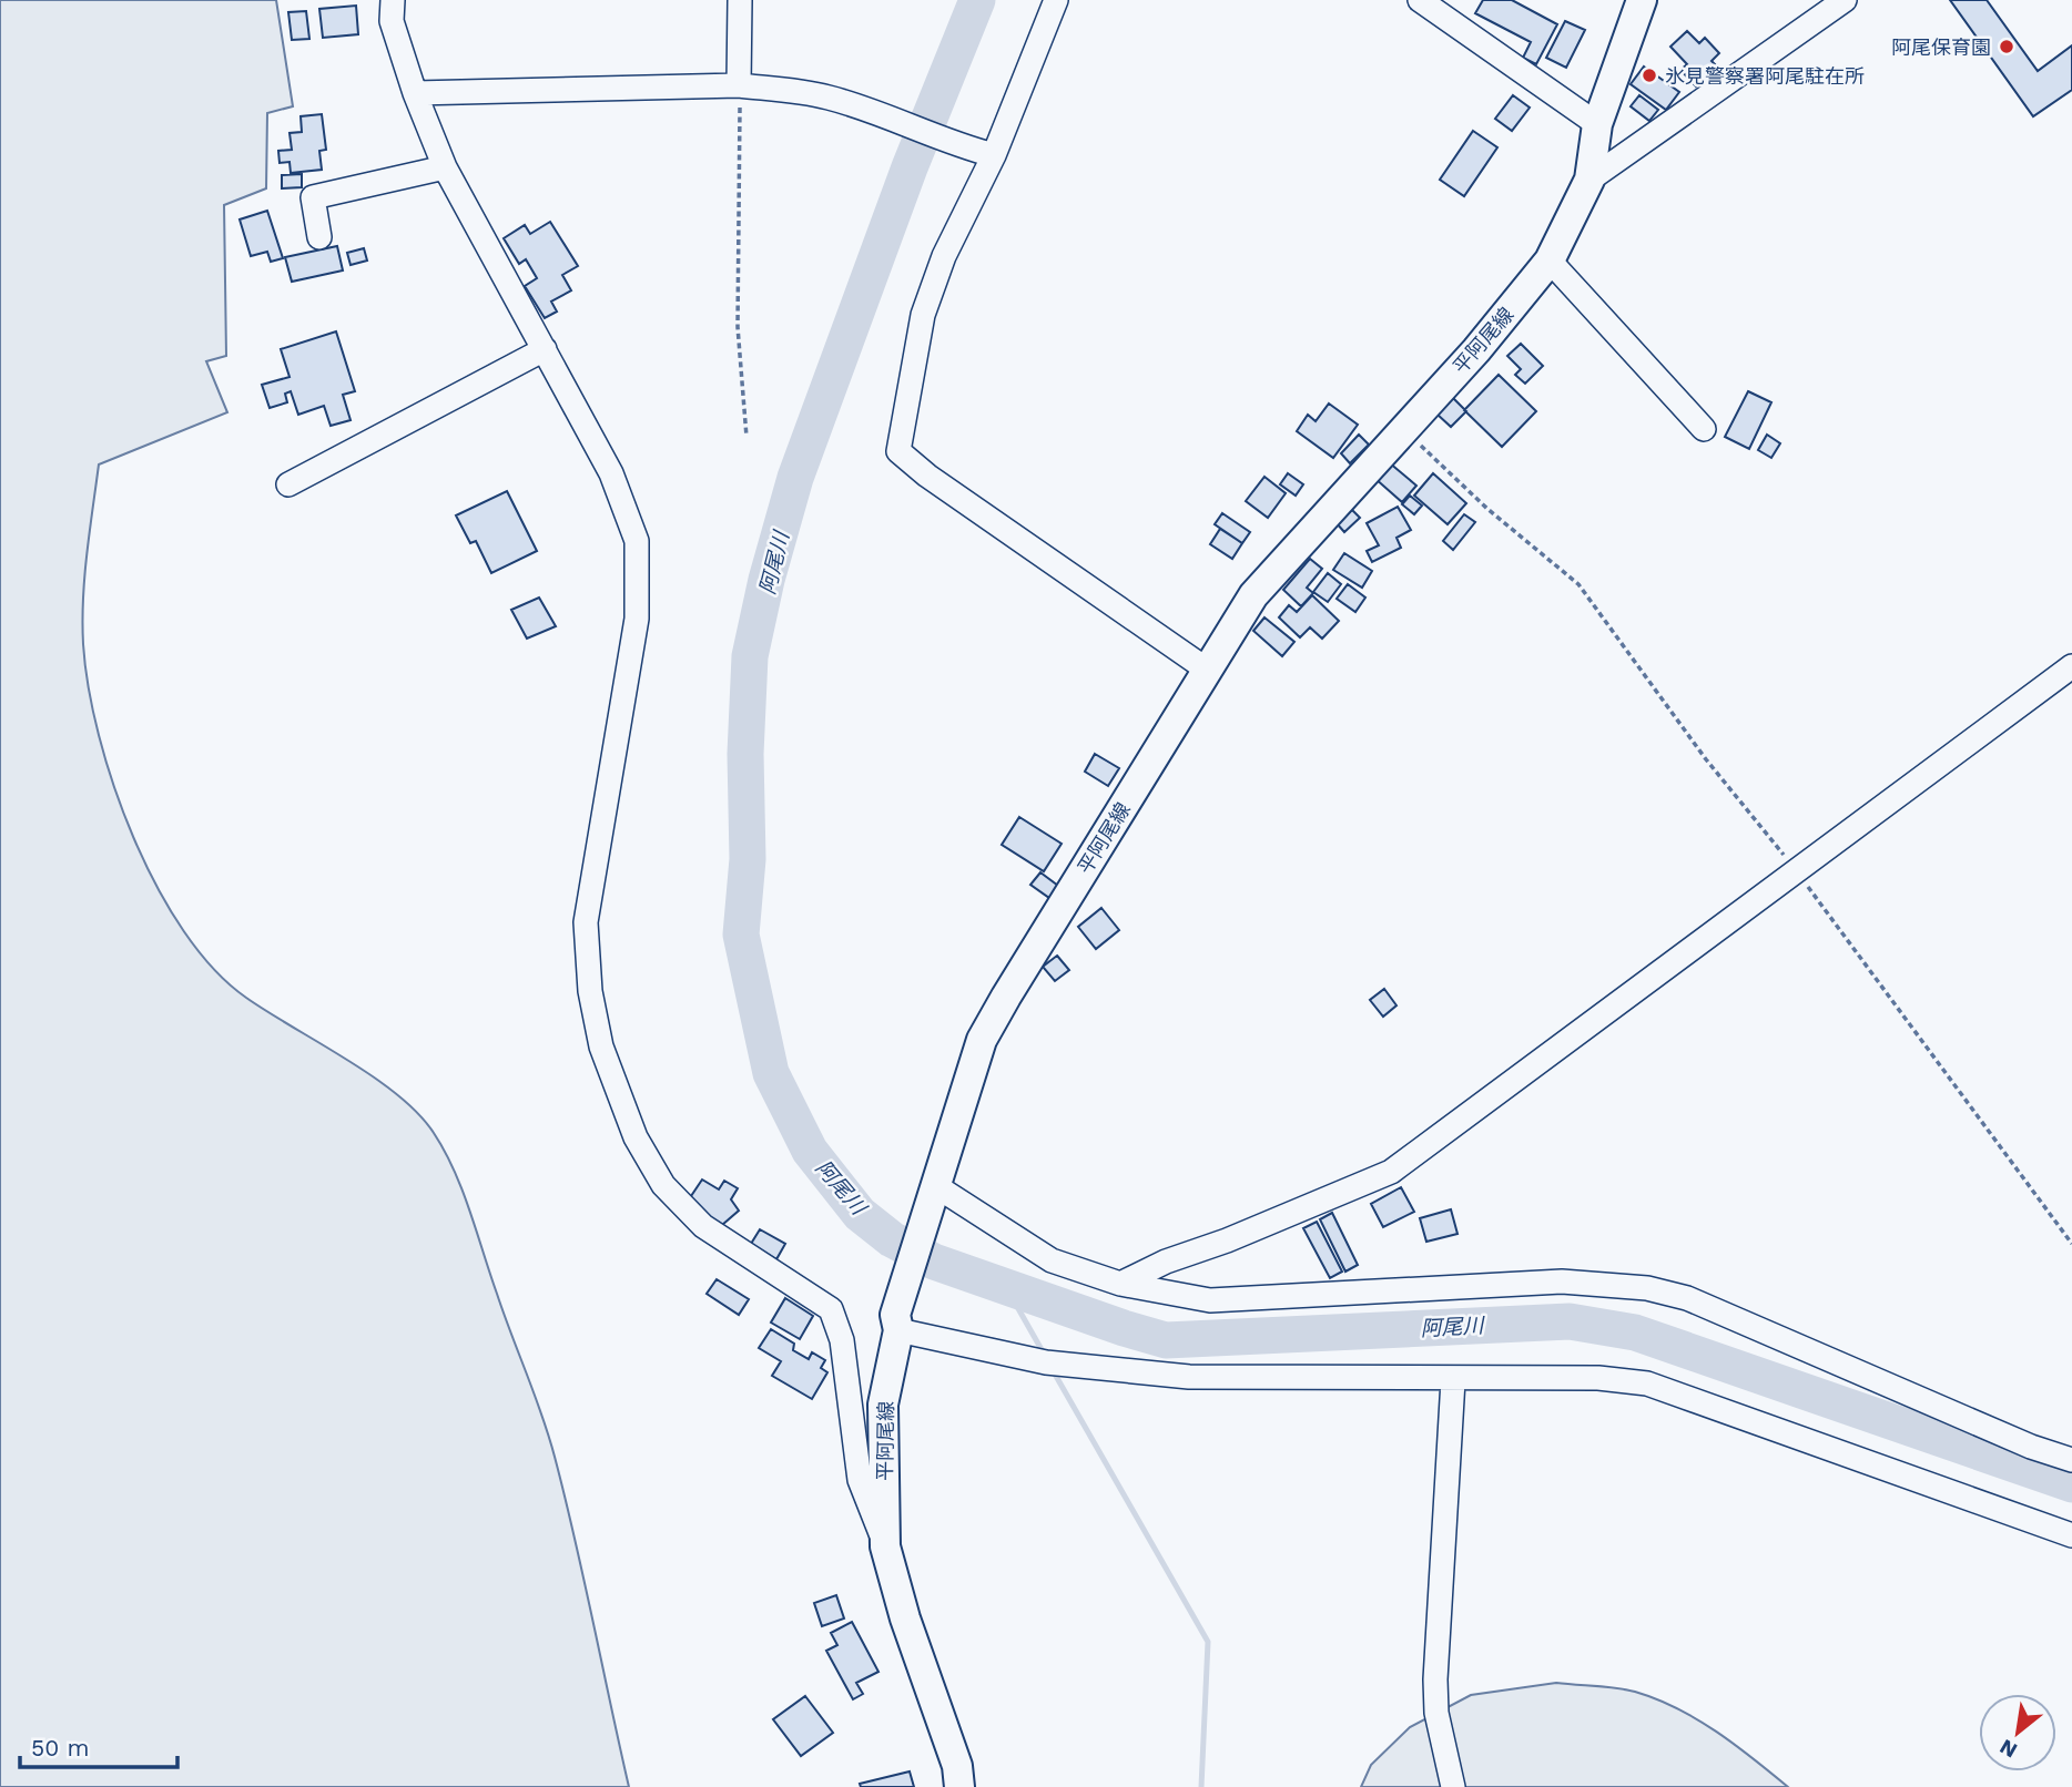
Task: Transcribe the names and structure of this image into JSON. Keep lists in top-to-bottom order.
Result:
{
  "streets": {
    "main road": ["平阿尾線"]
  },
  "water": ["阿尾川"],
  "places": ["阿尾保育園", "氷見警察署阿尾駐在所"],
  "scale_bar": "50 m",
  "north": "bottom left"
}
